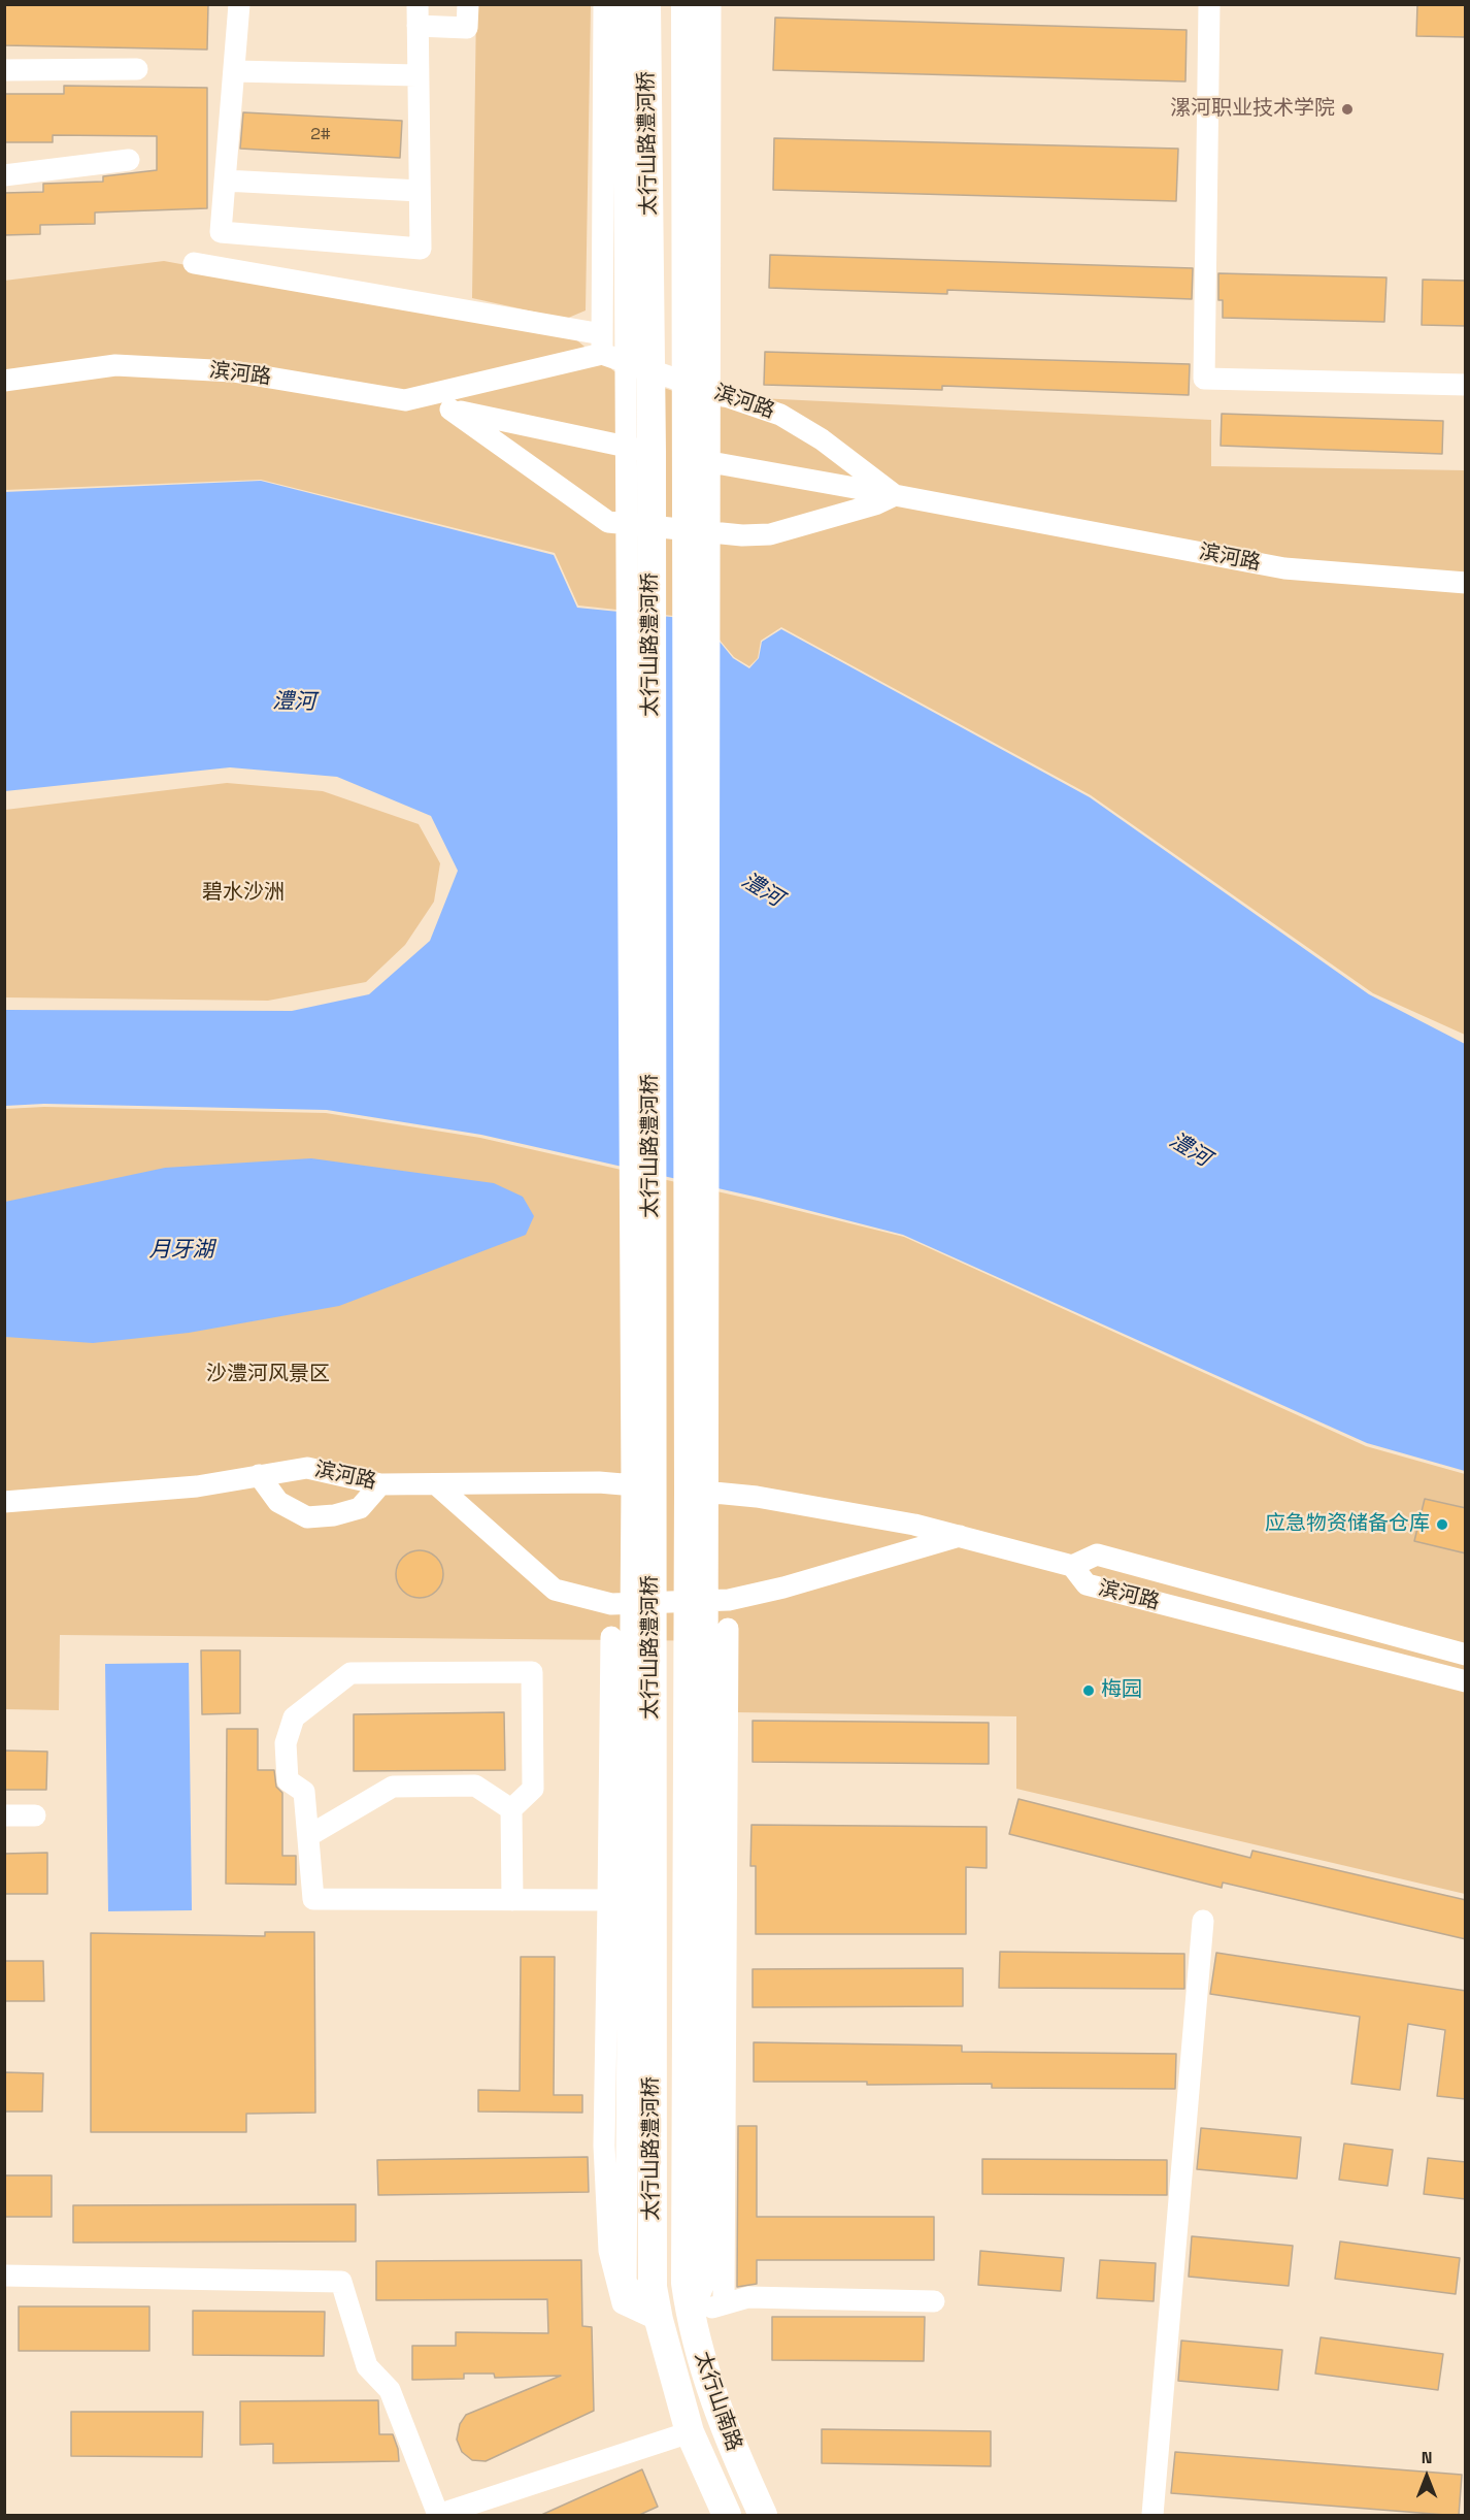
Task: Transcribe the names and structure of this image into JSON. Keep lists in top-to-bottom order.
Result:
{
  "streets": {
    "main road": ["太行山路澧河桥", "太行山南路"],
    "street": ["滨河路"]
  },
  "crossings": [
    ["太行山路澧河桥", "滨河路"],
    ["太行山路澧河桥", "太行山南路"]
  ],
  "water": ["澧河", "月牙湖"],
  "parks": ["碧水沙洲", "沙澧河风景区"],
  "places": ["漯河职业技术学院", "应急物资储备仓库", "梅园"],
  "house_numbers": ["2#"],
  "north": "top"
}
